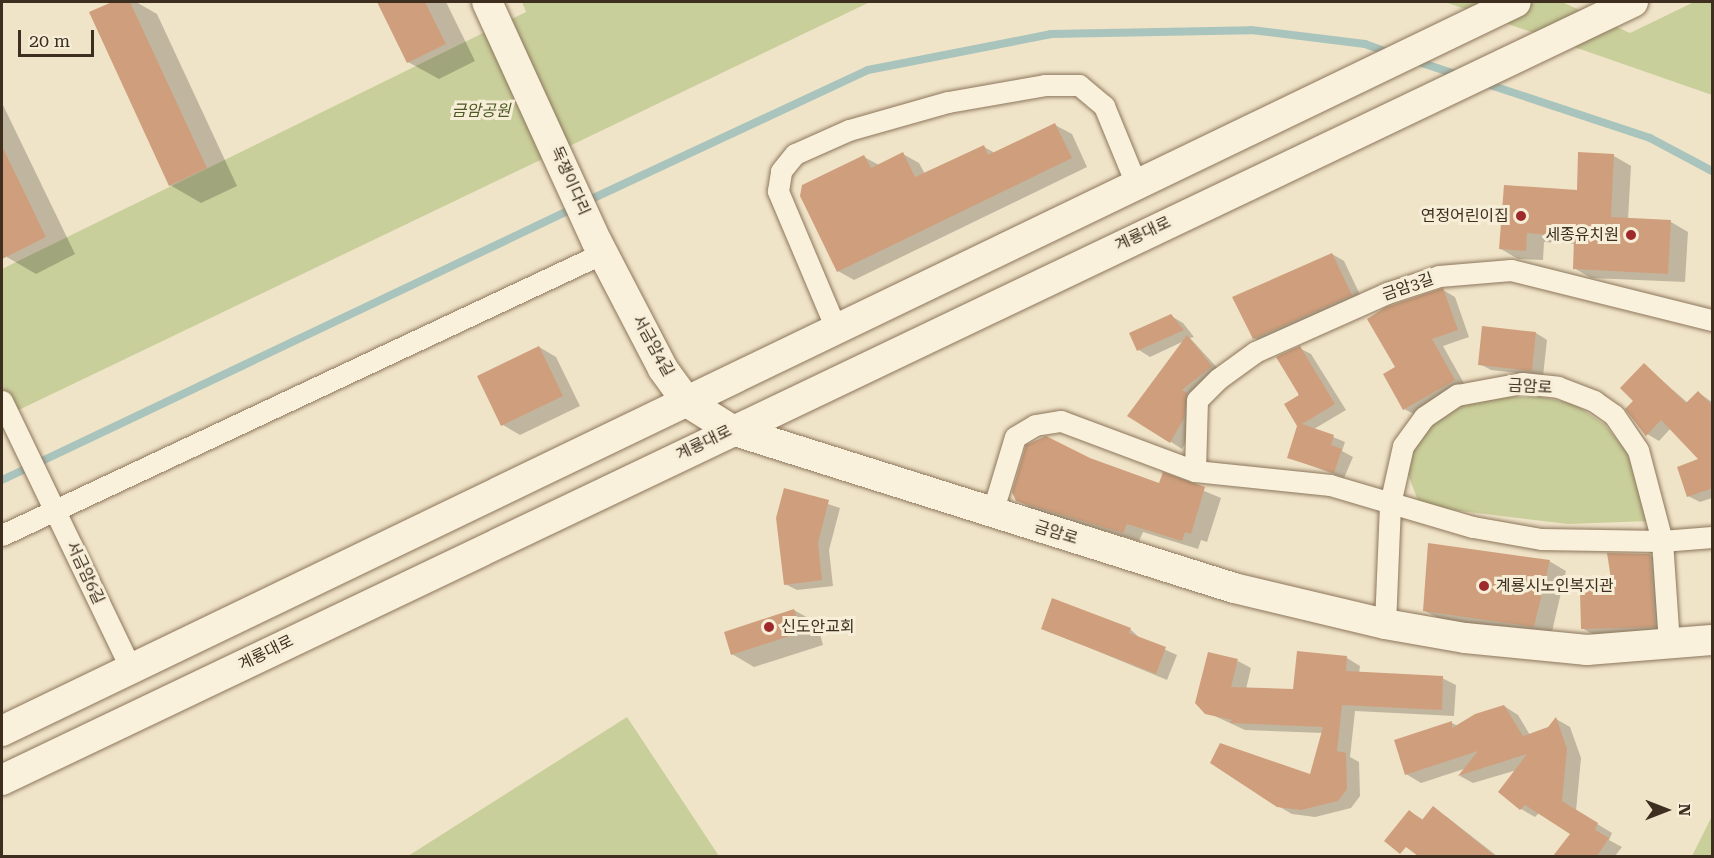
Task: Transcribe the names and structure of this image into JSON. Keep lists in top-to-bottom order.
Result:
{
  "streets": {
    "main road": [
      "독쟁이다리",
      "계룡대로",
      "서금암4길",
      "금암로"
    ],
    "street": ["금암3길", "서금암6길"]
  },
  "crossings": [
    ["독쟁이다리", "서금암4길"],
    ["계룡대로", "서금암4길"],
    ["계룡대로", "금암로"],
    ["서금암4길", "금암로"]
  ],
  "parks": ["금암공원"],
  "places": [
    "연정어린이집",
    "세종유치원",
    "계룡시노인복지관",
    "신도안교회"
  ],
  "scale_bar": "20 m",
  "north": "right"
}
